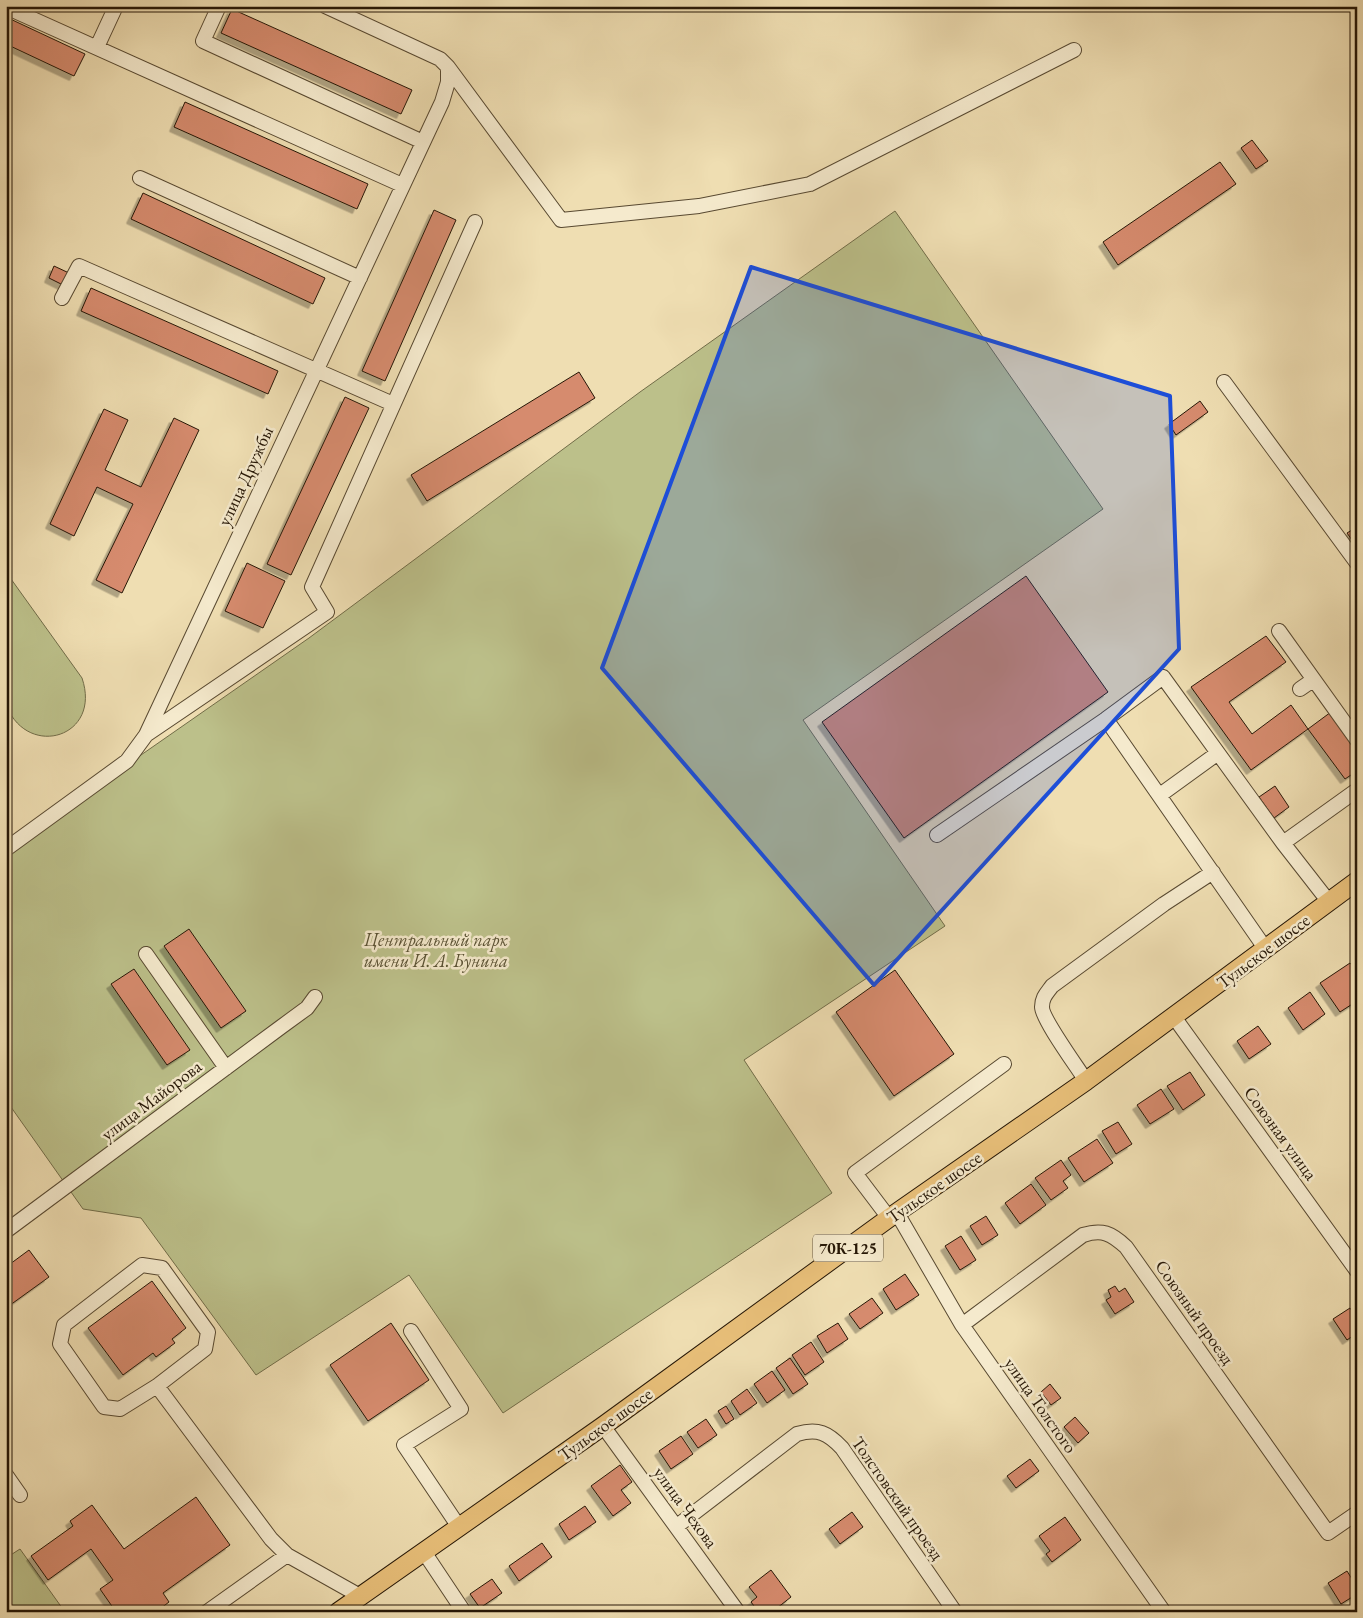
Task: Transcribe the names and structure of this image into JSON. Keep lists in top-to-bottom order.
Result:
{
  "streets": {
    "main road": ["Тульское шоссе", "70К-125"],
    "street": [
      "улица Дружбы",
      "улица Майорова",
      "Союзная улица",
      "Союзный проезд",
      "улица Толстого",
      "Толстовский проезд",
      "улица Чехова"
    ]
  },
  "crossings": [
    ["Тульское шоссе", "Союзная улица"],
    ["Тульское шоссе", "улица Толстого"],
    ["Тульское шоссе", "улица Чехова"],
    ["Союзный проезд", "улица Толстого"],
    ["Толстовский проезд", "улица Чехова"]
  ],
  "parks": ["Центральный парк имени И. А. Бунина"]
}
